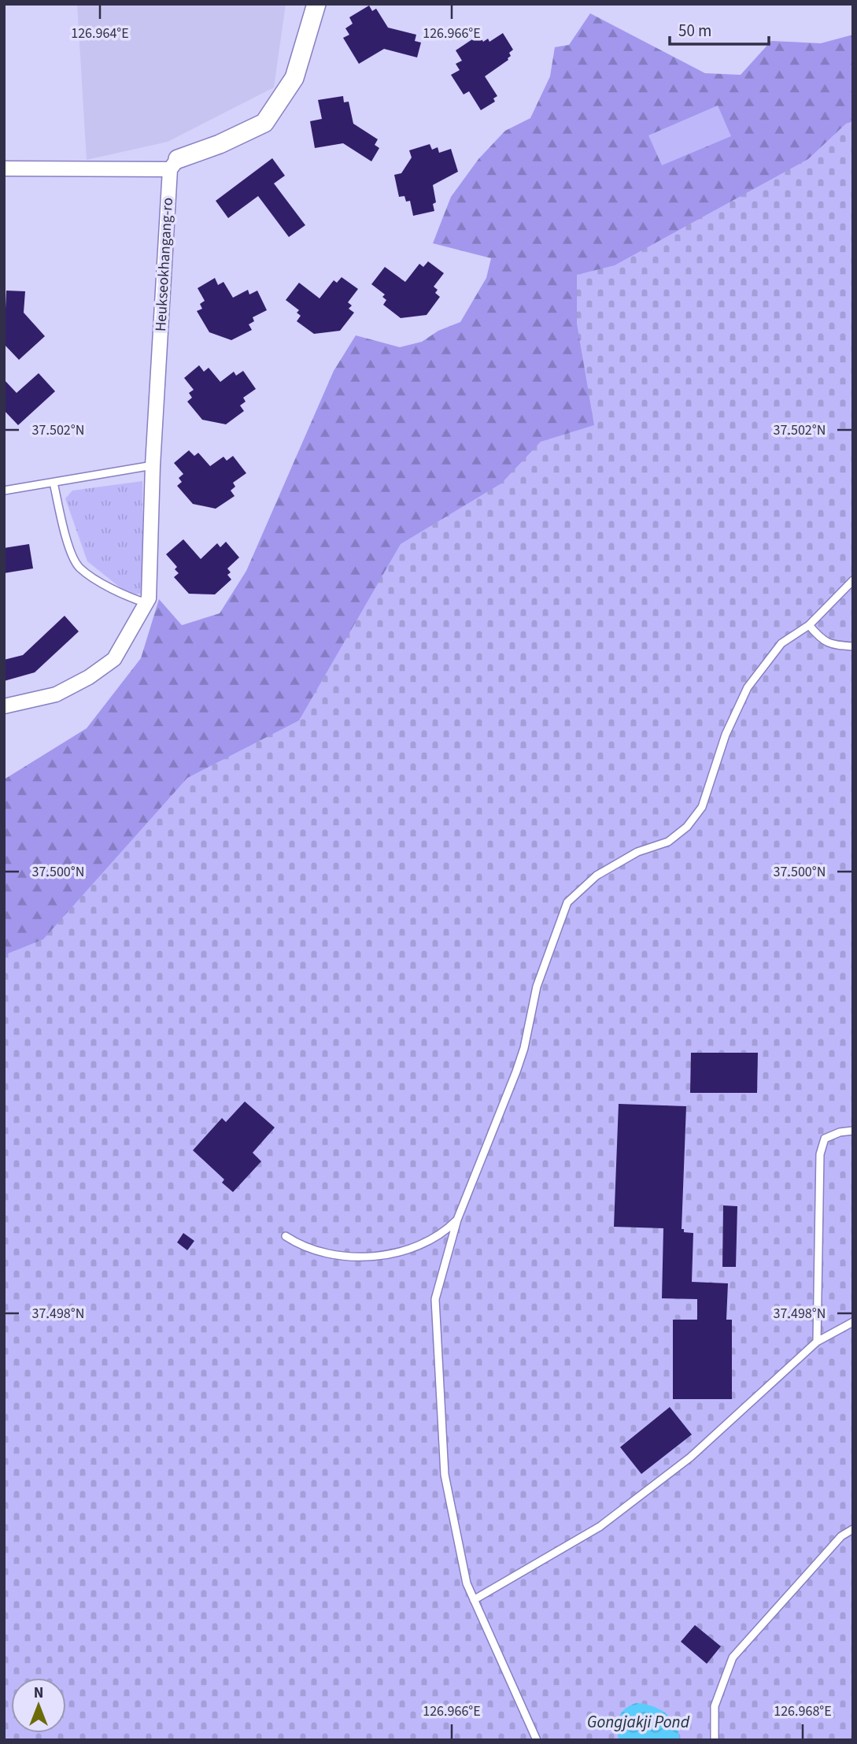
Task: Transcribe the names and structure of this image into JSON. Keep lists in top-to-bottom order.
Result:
{
  "streets": {
    "street": ["Heukseokhangang-ro"]
  },
  "water": ["Gongjakji Pond"],
  "scale_bar": "50 m",
  "north": "top",
  "coordinates": [
    "126.964°E",
    "126.966°E",
    "37.502°N",
    "37.500°N",
    "37.498°N",
    "126.968°E"
  ]
}
